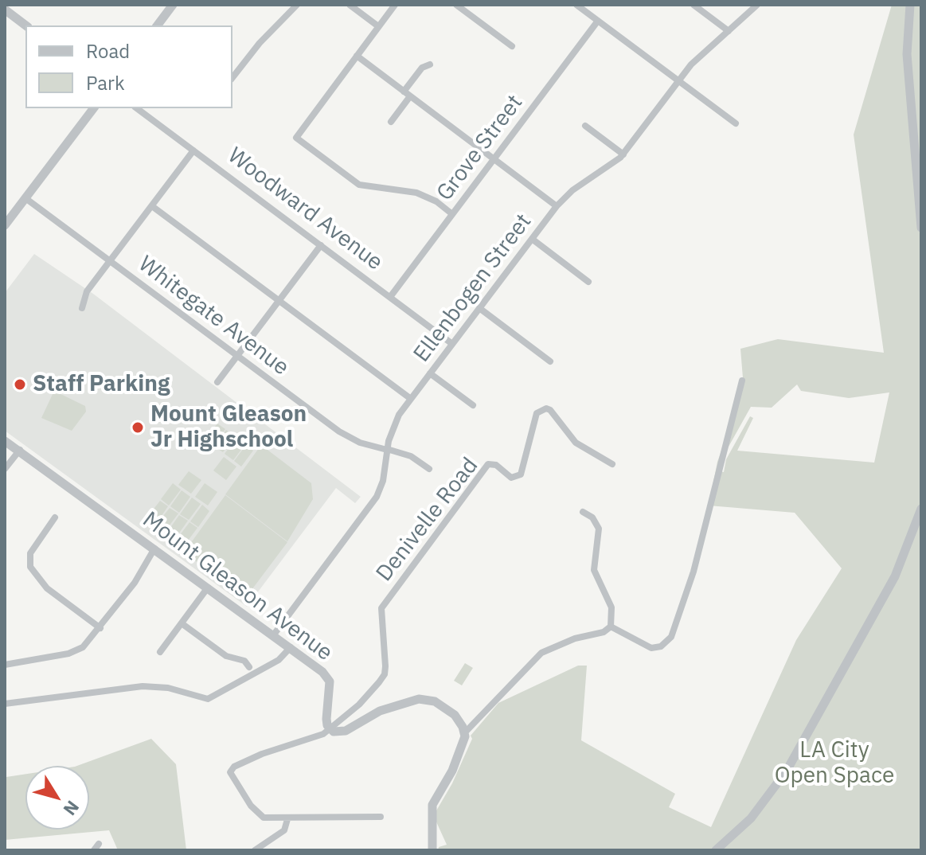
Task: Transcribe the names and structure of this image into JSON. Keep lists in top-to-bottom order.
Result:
{
  "streets": {
    "street": [
      "Grove Street",
      "Woodward Avenue",
      "Ellenbogen Street",
      "Whitegate Avenue",
      "Denivelle Road",
      "Mount Gleason Avenue"
    ]
  },
  "crossings": [
    ["Grove Street", "Woodward Avenue"],
    ["Woodward Avenue", "Ellenbogen Street"],
    ["Ellenbogen Street", "Whitegate Avenue"],
    ["Ellenbogen Street", "Mount Gleason Avenue"],
    ["Denivelle Road", "Mount Gleason Avenue"]
  ],
  "parks": ["LA City Open Space"],
  "places": ["Staff Parking", "Mount Gleason Jr Highschool"],
  "legend": ["Road", "Park"],
  "north": "bottom right"
}
